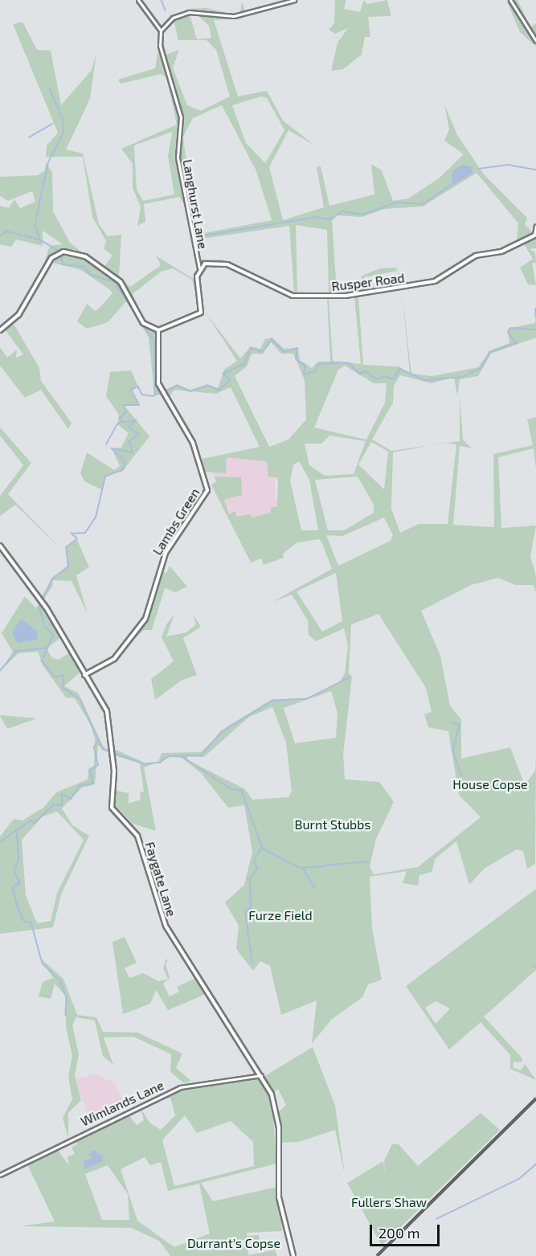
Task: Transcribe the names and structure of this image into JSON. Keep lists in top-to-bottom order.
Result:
{
  "streets": {
    "street": [
      "Langhurst Lane",
      "Rusper Road",
      "Lambs Green",
      "Faygate Lane",
      "Wimlands Lane"
    ]
  },
  "crossings": [
    ["Langhurst Lane", "Rusper Road"],
    ["Lambs Green", "Faygate Lane"],
    ["Faygate Lane", "Wimlands Lane"]
  ],
  "parks": [
    "House Copse",
    "Burnt Stubbs",
    "Furze Field",
    "Fullers Shaw",
    "Durrant's Copse"
  ],
  "scale_bar": "200 m"
}
